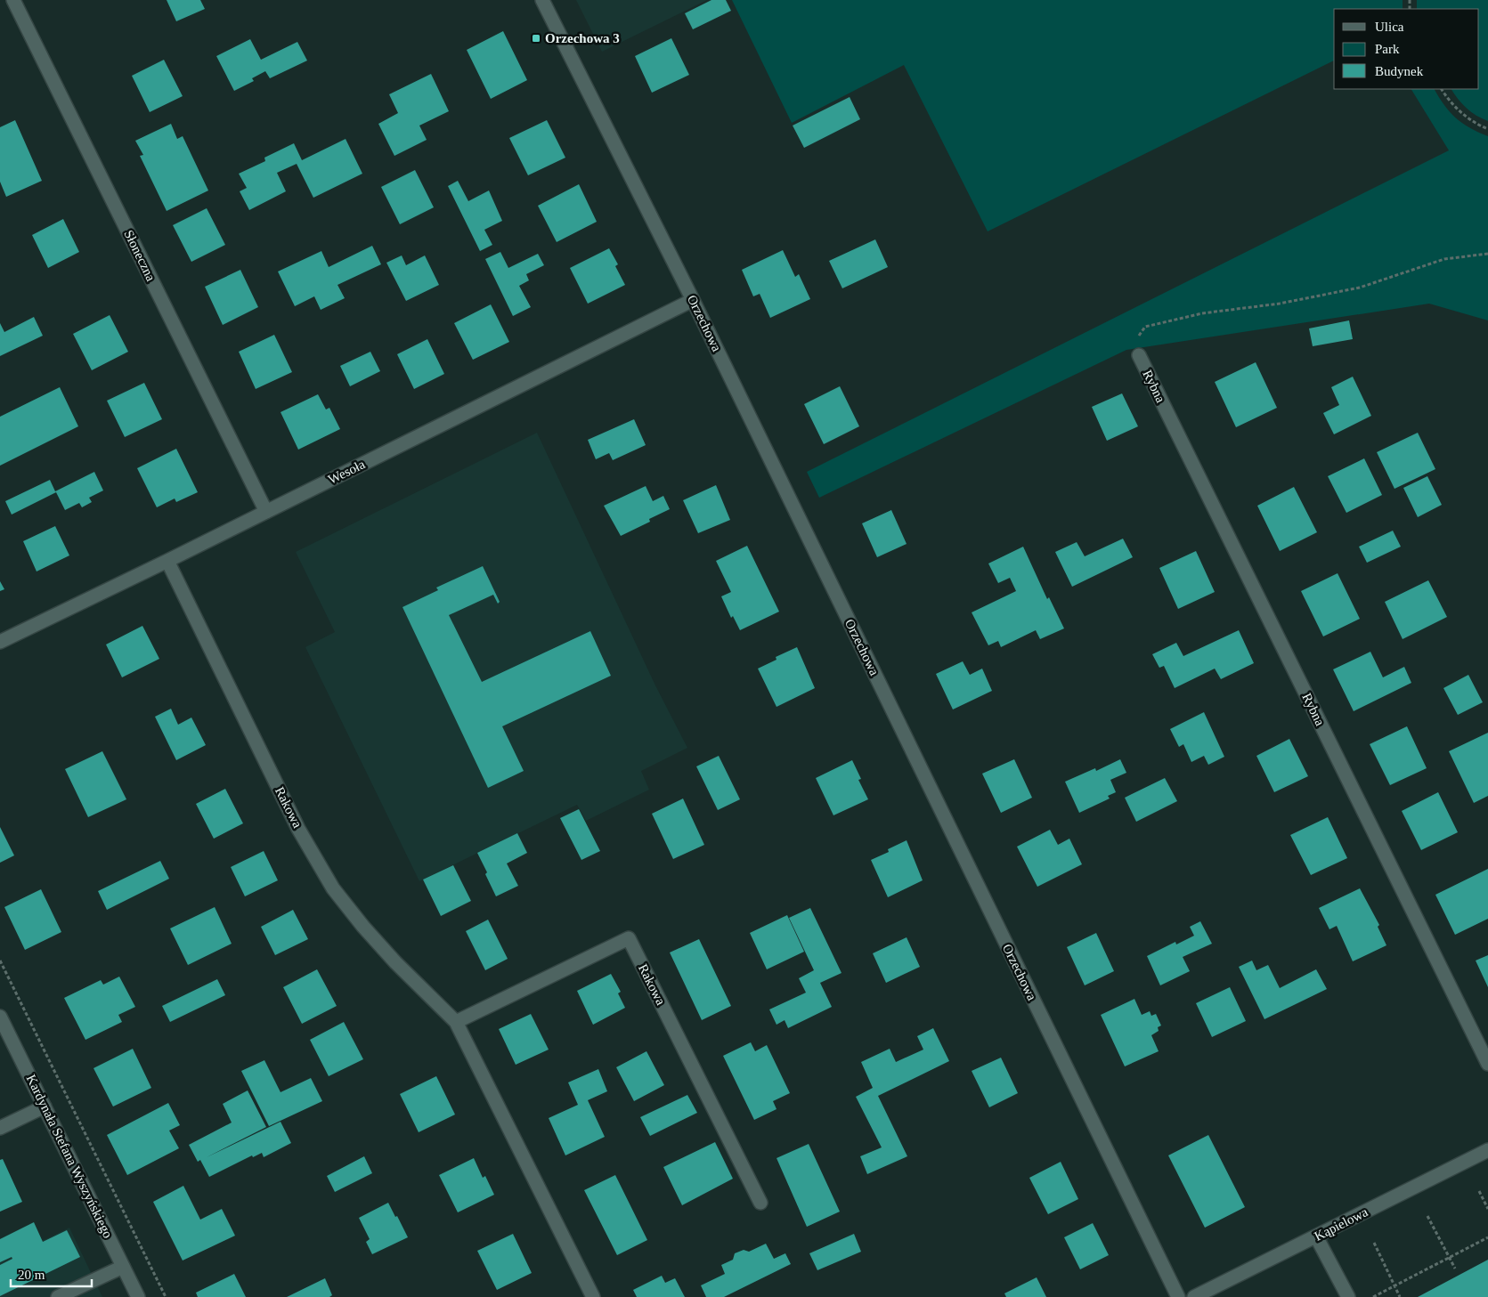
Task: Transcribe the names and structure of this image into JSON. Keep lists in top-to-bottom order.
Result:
{
  "streets": {
    "street": [
      "Słoneczna",
      "Orzechowa",
      "Rybna",
      "Wesoła",
      "Rakowa",
      "Kardynała Stefana Wyszyńskiego",
      "Kąpielowa"
    ]
  },
  "crossings": [
    ["Słoneczna", "Wesoła"],
    ["Orzechowa", "Wesoła"],
    ["Wesoła", "Rakowa"]
  ],
  "places": {
    "transit": ["Orzechowa 3"]
  },
  "legend": ["Ulica", "Park", "Budynek"],
  "scale_bar": "20 m"
}
